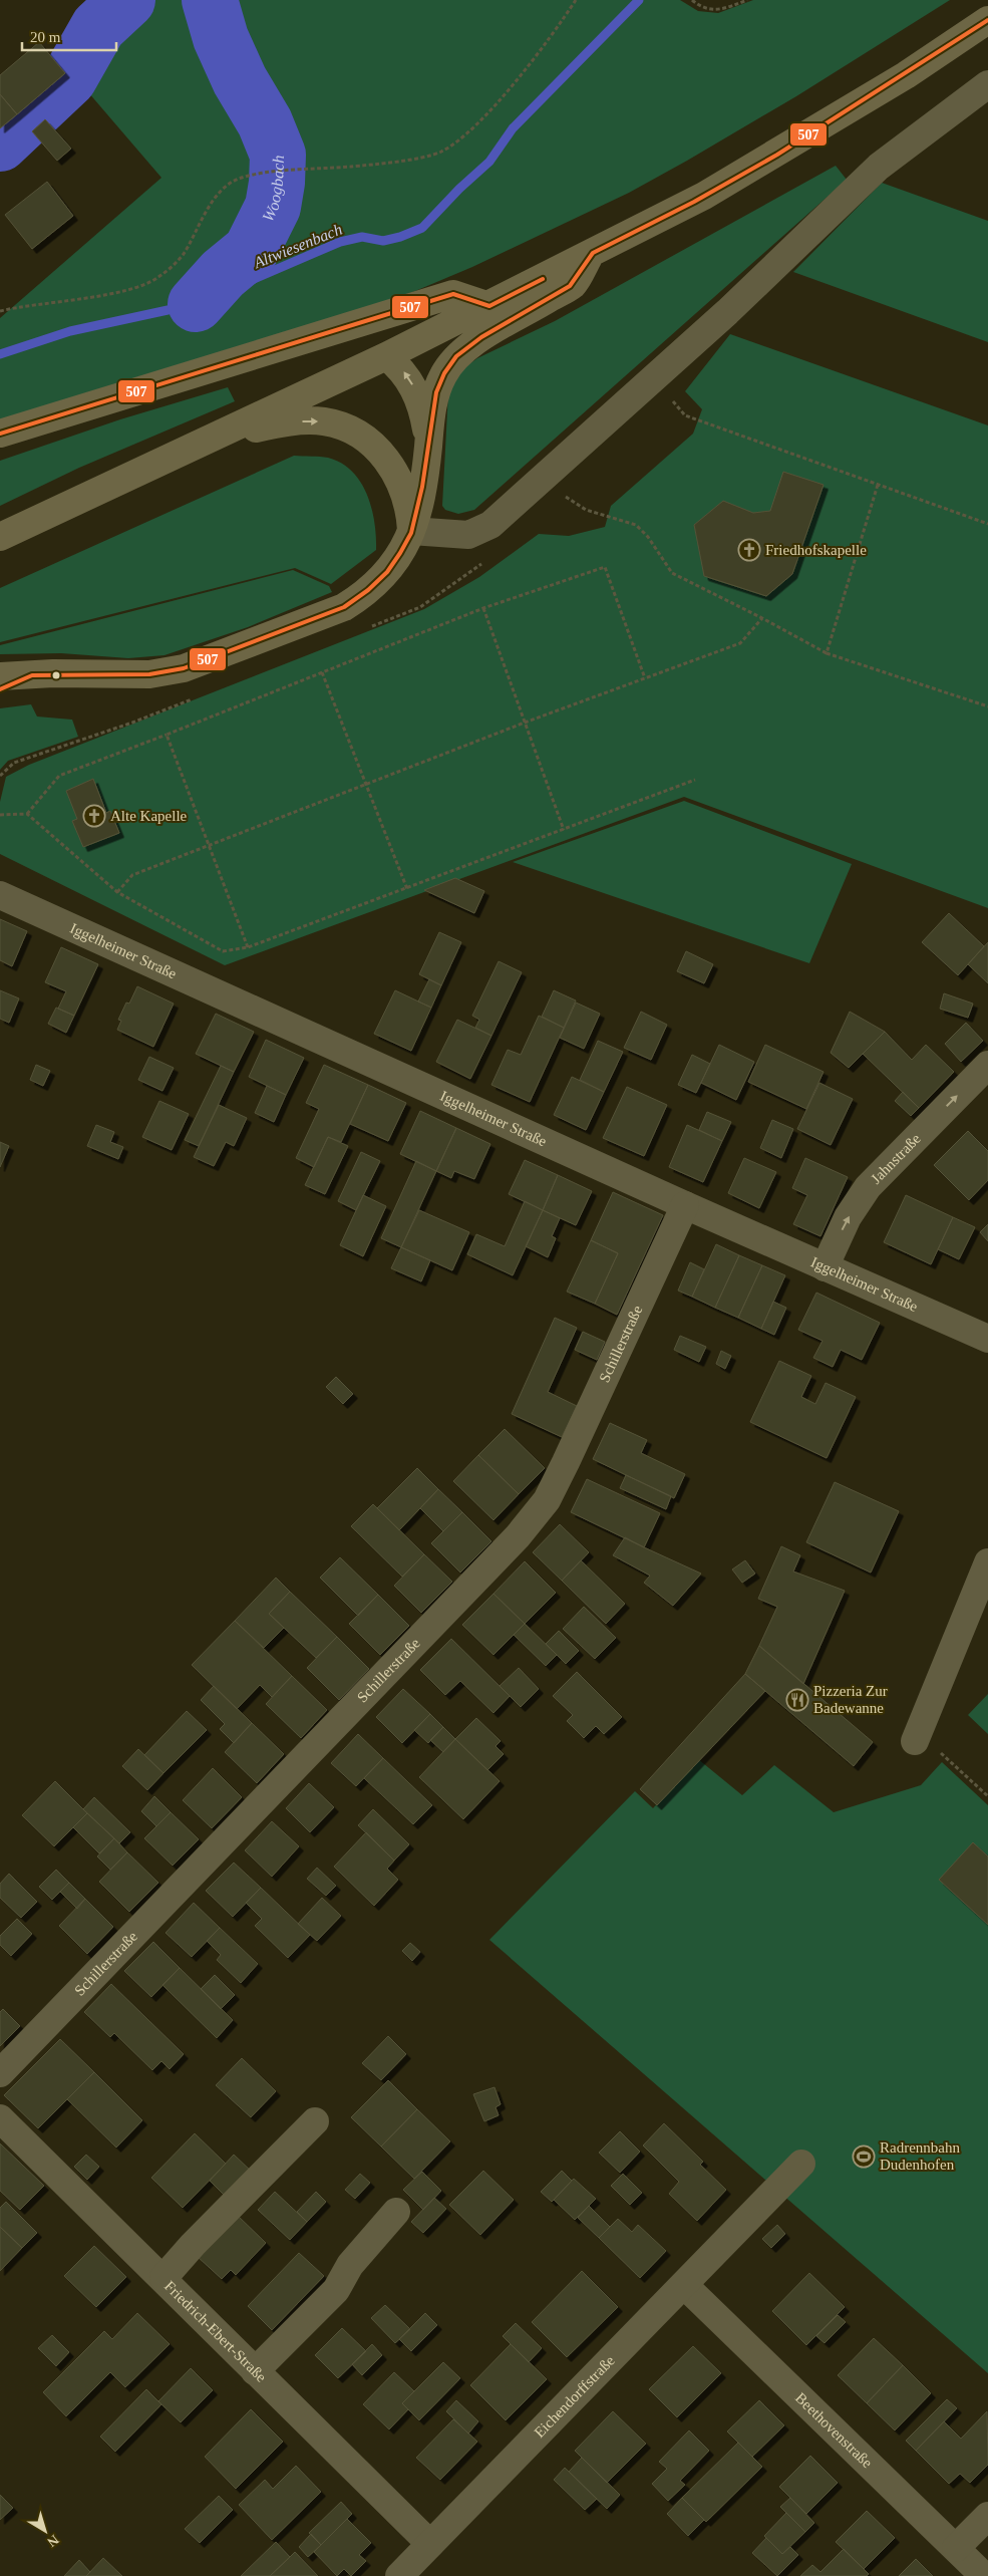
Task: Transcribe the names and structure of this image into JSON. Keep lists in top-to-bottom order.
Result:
{
  "streets": {
    "street": [
      "Iggelheimer Straße",
      "Jahnstraße",
      "Schillerstraße",
      "Friedrich-Ebert-Straße",
      "Eichendorffstraße",
      "Beethovenstraße"
    ]
  },
  "crossings": [
    ["Iggelheimer Straße", "Jahnstraße"],
    ["Iggelheimer Straße", "Schillerstraße"],
    ["Friedrich-Ebert-Straße", "Eichendorffstraße"],
    ["Eichendorffstraße", "Beethovenstraße"]
  ],
  "one_way": ["Jahnstraße"],
  "water": ["Woogbach", "Altwiesenbach"],
  "places": {
    "church": ["Friedhofskapelle", "Alte Kapelle"],
    "restaurant": ["Pizzeria Zur Badewanne"],
    "sports": ["Radrennbahn Dudenhofen"]
  },
  "lines": ["transit line 507"],
  "scale_bar": "20 m",
  "north": "bottom right"
}
